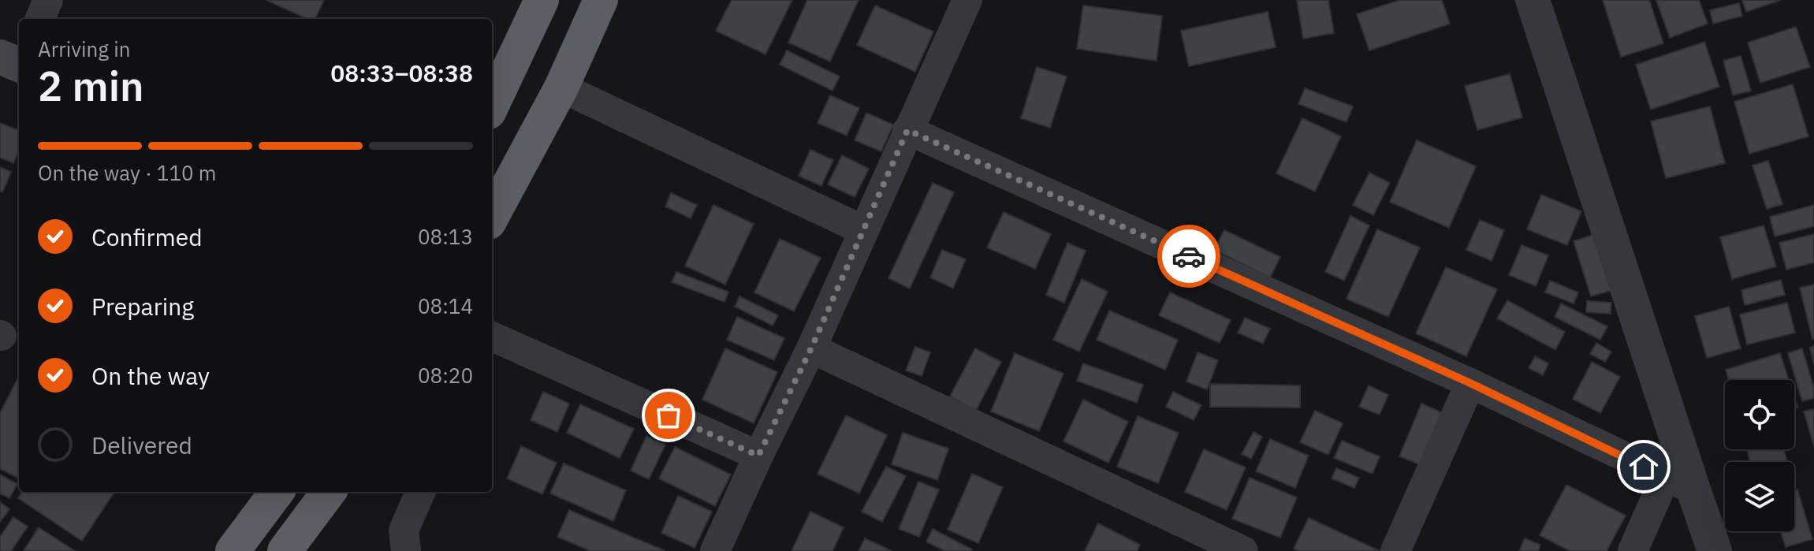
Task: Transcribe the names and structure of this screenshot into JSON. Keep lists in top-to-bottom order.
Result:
{
  "page": {
    "heading": ["2 min", "Arriving in", "08:33–08:38"],
    "bar": "On the way · 110 m",
    "list": [
      ["Confirmed", "08:13"],
      ["Preparing", "08:14"],
      ["On the way", "08:20"],
      "Delivered"
    ]
  }
}
